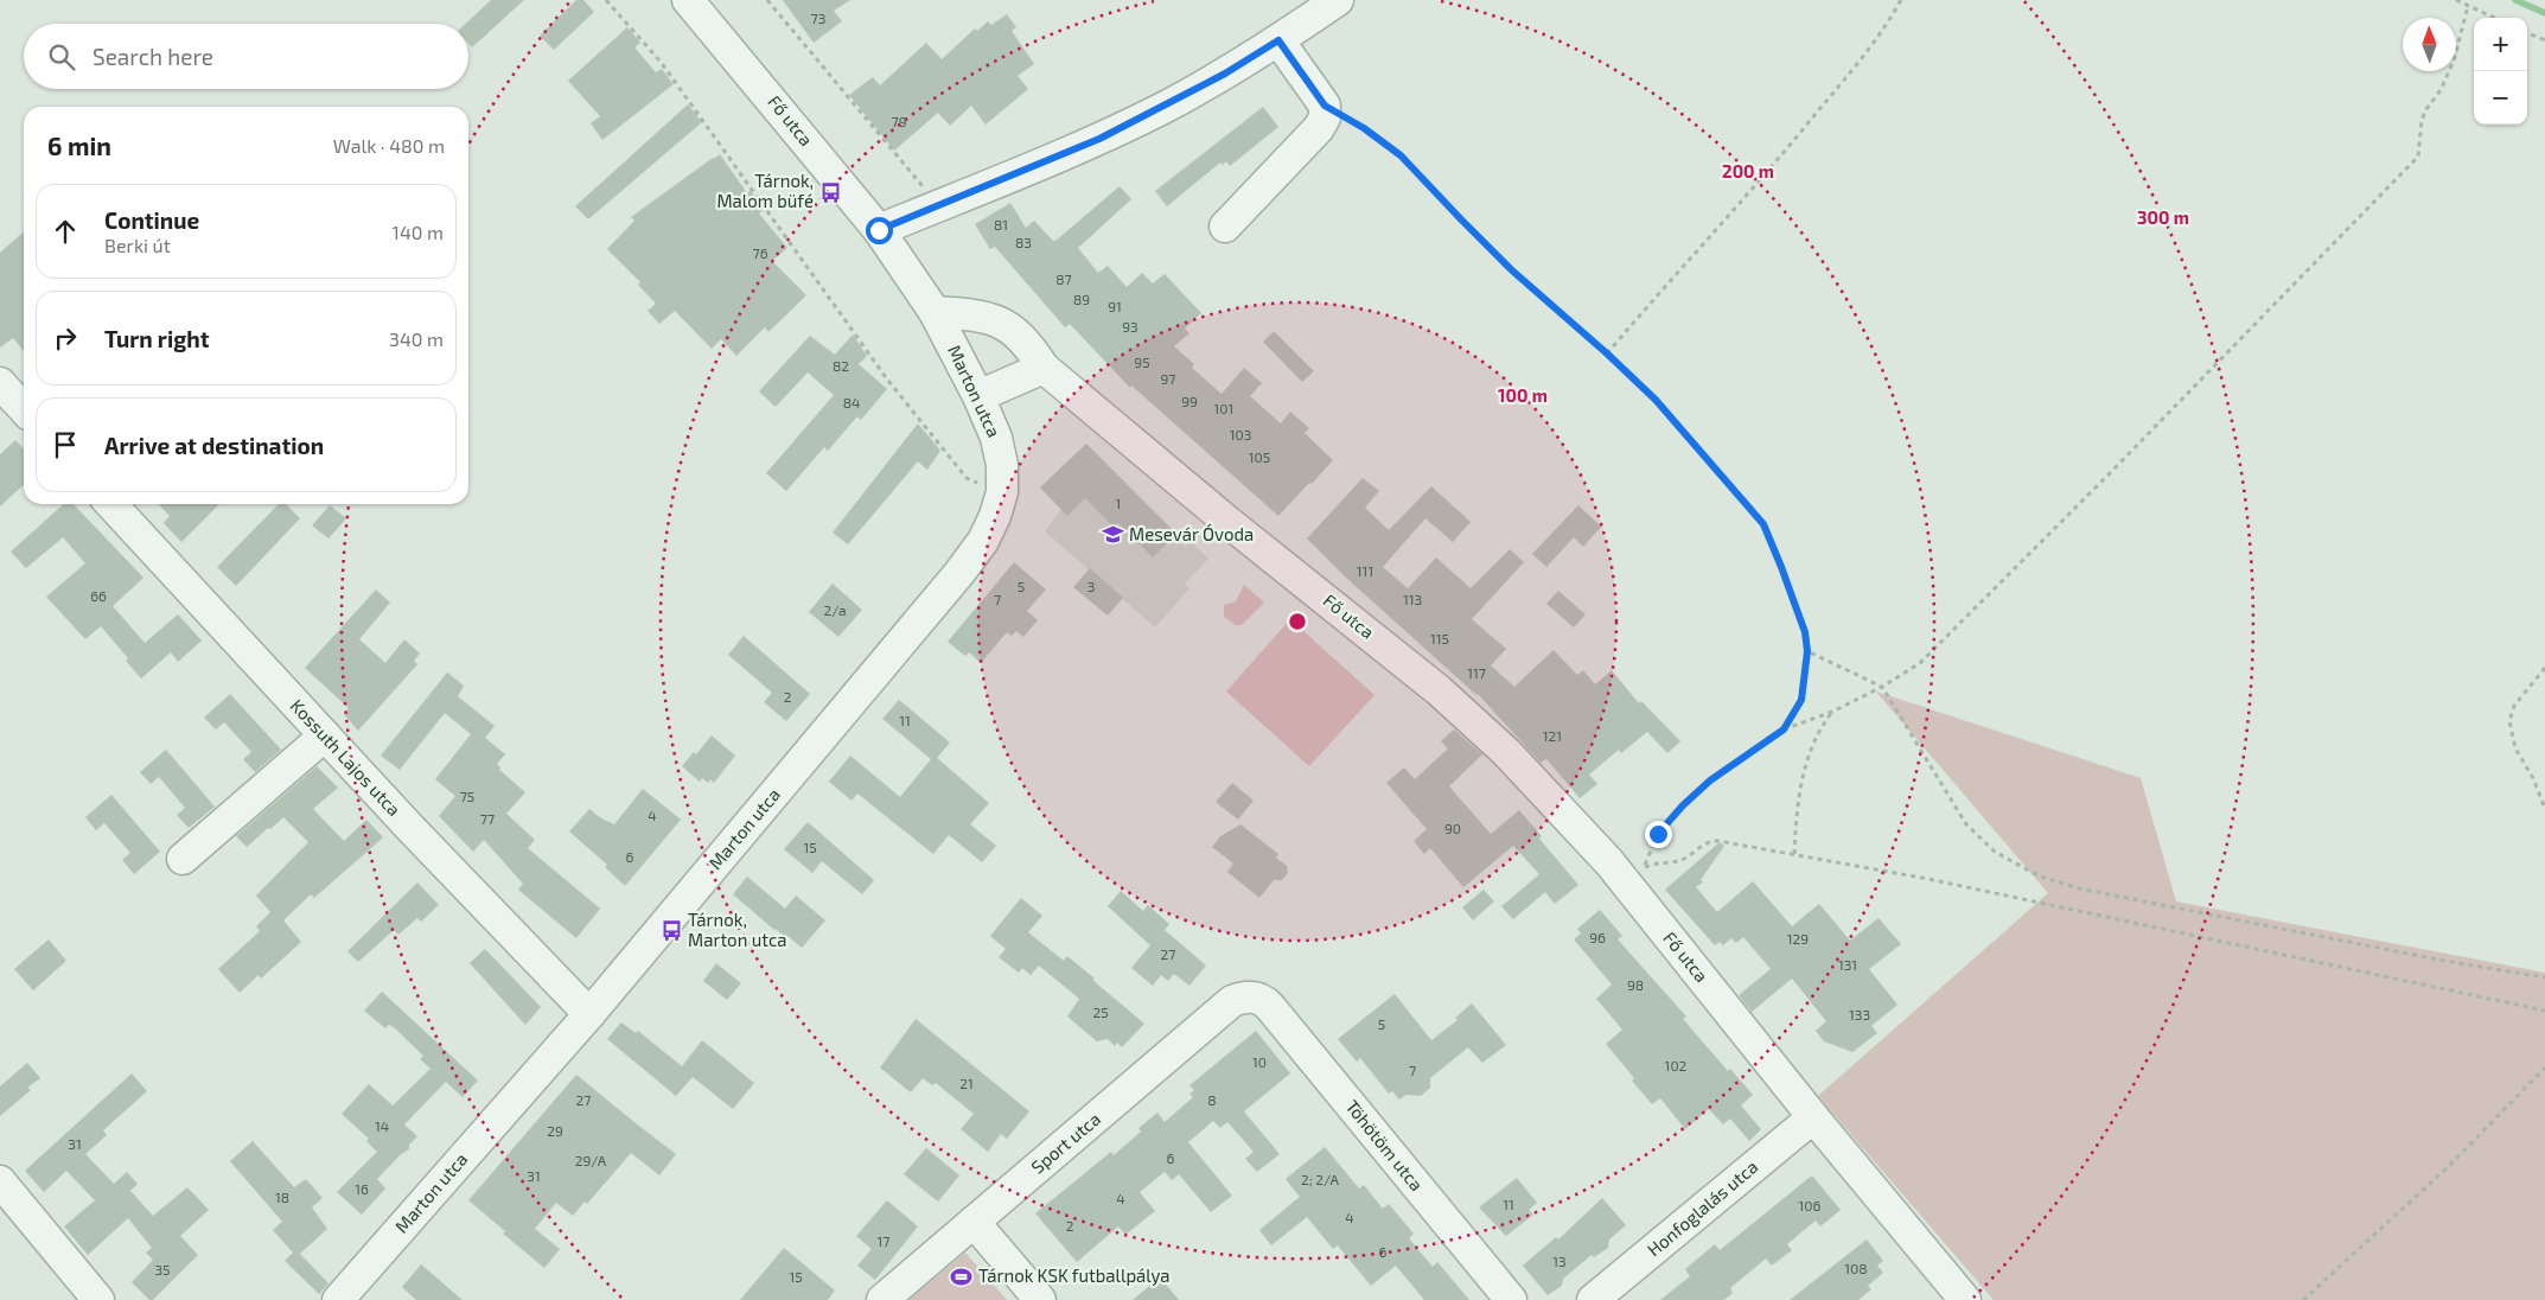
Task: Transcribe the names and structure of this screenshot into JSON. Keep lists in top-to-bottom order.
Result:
{
  "streets": {
    "street": [
      "Fő utca",
      "Marton utca",
      "Kossuth Lajos utca",
      "Sport utca",
      "Töhötöm utca",
      "Honfoglalás utca"
    ]
  },
  "crossings": [
    ["Fő utca", "Marton utca"],
    ["Fő utca", "Honfoglalás utca"],
    ["Marton utca", "Kossuth Lajos utca"],
    ["Sport utca", "Töhötöm utca"]
  ],
  "places": {
    "bus stop": ["Tárnok, Malom büfé", "Tárnok, Marton utca"],
    "school or university": ["Mesevár Óvoda"],
    "sports": ["Tárnok KSK futballpálya"]
  },
  "house_numbers": [
    "73",
    "79",
    "81",
    "83",
    "76",
    "87",
    "89",
    "91",
    "93",
    "95",
    "82",
    "97",
    "99",
    "84",
    "101",
    "103",
    "105",
    "1",
    "111",
    "5",
    "3",
    "66",
    "7",
    "113",
    "2/a",
    "115",
    "117",
    "2",
    "11",
    "121",
    "75",
    "4",
    "77",
    "90",
    "15",
    "6",
    "96",
    "129",
    "27",
    "131",
    "98",
    "25",
    "133",
    "5",
    "10",
    "102",
    "7",
    "21",
    "27",
    "8",
    "14",
    "29",
    "31",
    "6",
    "29/A",
    "31",
    "2; 2/A",
    "16",
    "18",
    "4",
    "11",
    "106",
    "4",
    "2",
    "17",
    "6",
    "13",
    "108",
    "35",
    "15"
  ],
  "north": "top",
  "page": {
    "map_buttons": ["+", "−"],
    "search": "Search here",
    "heading": ["6 min", "Walk · 480 m"],
    "list": [
      ["Continue", "Berki út", "140 m"],
      ["Turn right", "340 m"],
      "Arrive at destination"
    ]
  },
  "rings": ["200 m", "300 m", "100 m"]
}
